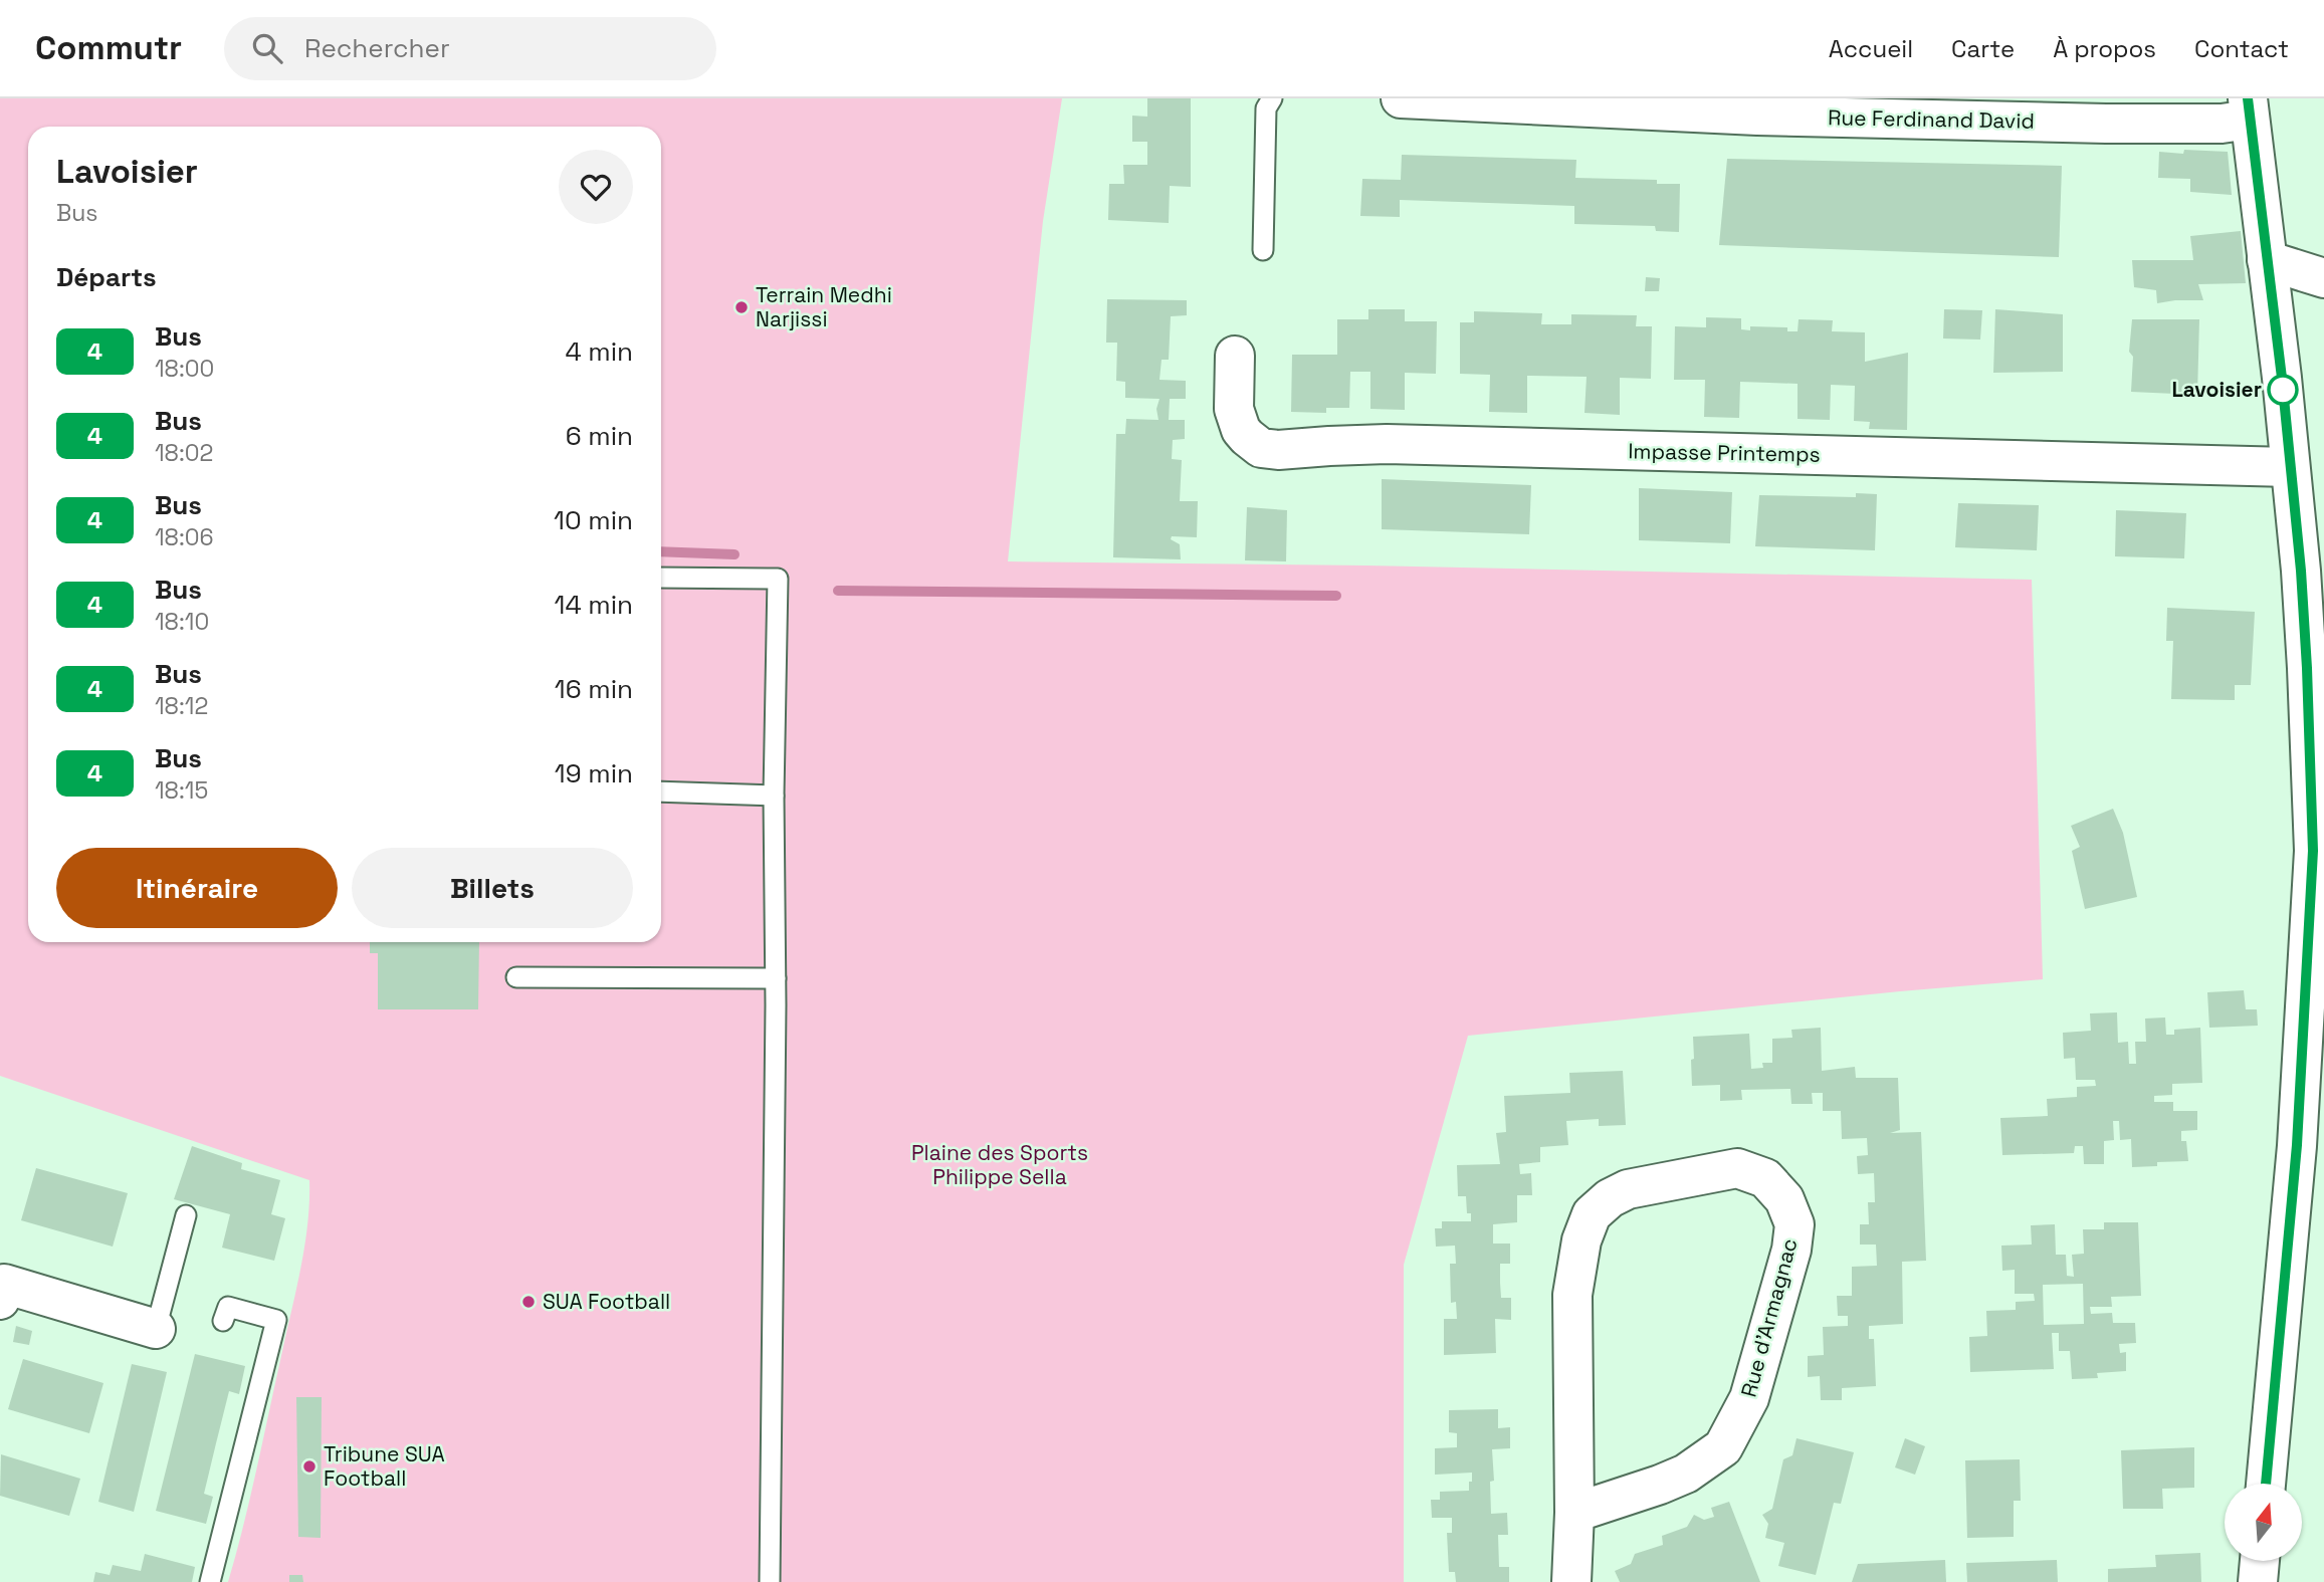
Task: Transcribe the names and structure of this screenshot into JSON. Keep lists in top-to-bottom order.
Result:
{
  "streets": {
    "street": ["Rue Ferdinand David", "Impasse Printemps", "Rue d'Armagnac"]
  },
  "parks": ["Plaine des Sports Philippe Sella"],
  "places": [
    "Terrain Medhi Narjissi",
    "Lavoisier",
    "SUA Football",
    "Tribune SUA Football"
  ],
  "lines": ["bus line 4"],
  "north": "top",
  "page": {
    "header": "Commutr",
    "search": "Rechercher",
    "nav": [
      "Accueil",
      "Carte",
      "À propos",
      "Contact"
    ],
    "heading": [
      ["Lavoisier", "Bus"],
      "Départs"
    ],
    "list": [
      {
        "mark": "4",
        "name": "Bus",
        "note": "18:00",
        "value": "4 min"
      },
      {
        "mark": "4",
        "name": "Bus",
        "note": "18:02",
        "value": "6 min"
      },
      {
        "mark": "4",
        "name": "Bus",
        "note": "18:06",
        "value": "10 min"
      },
      {
        "mark": "4",
        "name": "Bus",
        "note": "18:10",
        "value": "14 min"
      },
      {
        "mark": "4",
        "name": "Bus",
        "note": "18:12",
        "value": "16 min"
      },
      {
        "mark": "4",
        "name": "Bus",
        "note": "18:15",
        "value": "19 min"
      }
    ],
    "buttons": ["Itinéraire", "Billets"]
  }
}
